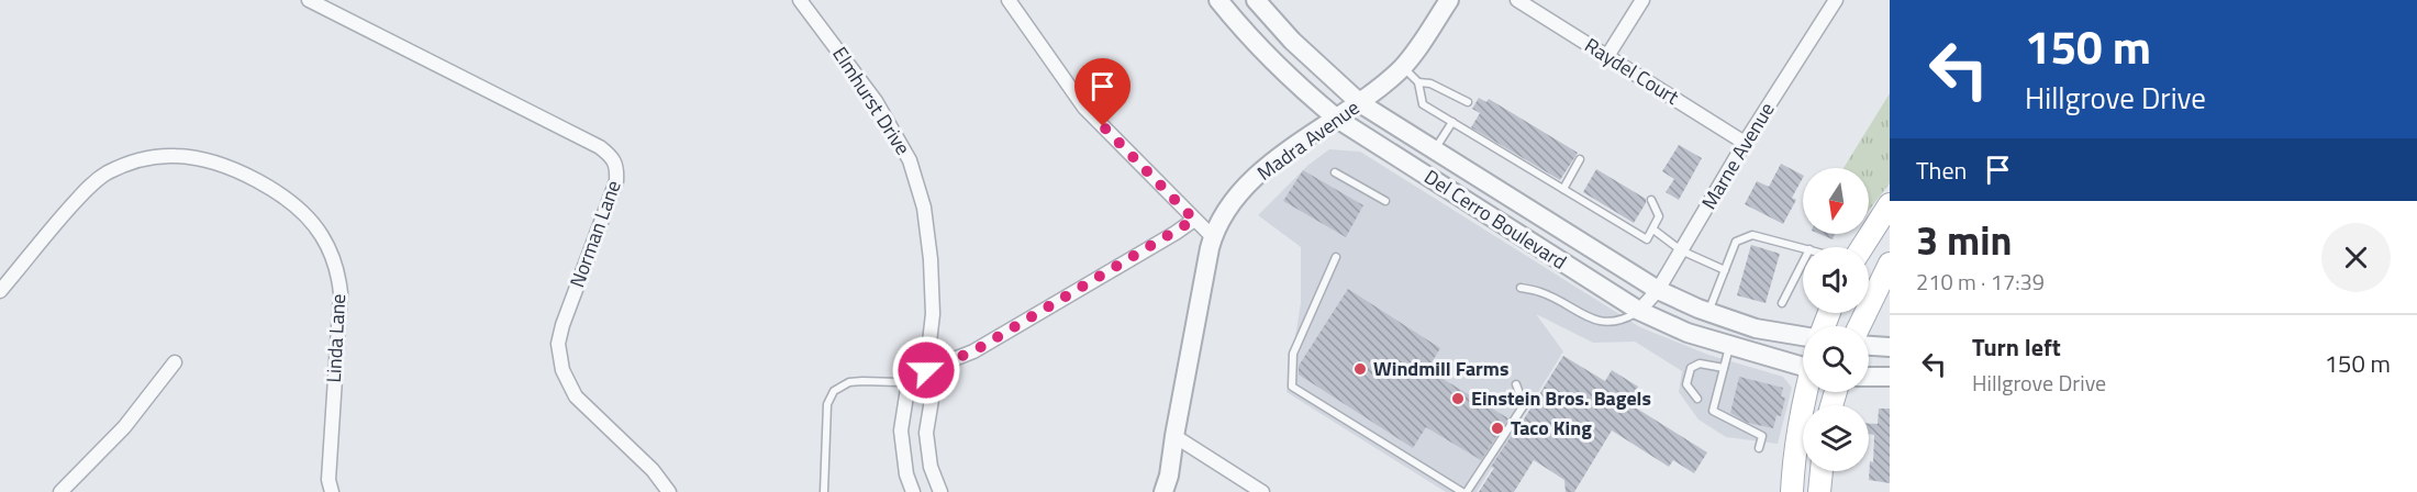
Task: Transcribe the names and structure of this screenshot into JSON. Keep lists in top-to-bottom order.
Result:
{
  "streets": {
    "street": [
      "Raydel Court",
      "Elmhurst Drive",
      "Madra Avenue",
      "Marne Avenue",
      "Del Cerro Boulevard",
      "Norman Lane",
      "Linda Lane"
    ]
  },
  "crossings": [
    ["Raydel Court", "Marne Avenue"],
    ["Madra Avenue", "Del Cerro Boulevard"],
    ["Marne Avenue", "Del Cerro Boulevard"]
  ],
  "places": ["Windmill Farms", "Einstein Bros. Bagels", "Taco King"],
  "north": "bottom",
  "page": {
    "turn": ["150 m", "Hillgrove Drive"],
    "then": "Then",
    "heading": ["3 min", "210 m · 17:39"],
    "list": [
      {
        "name": "Turn left",
        "note": "Hillgrove Drive",
        "value": "150 m"
      }
    ]
  }
}
